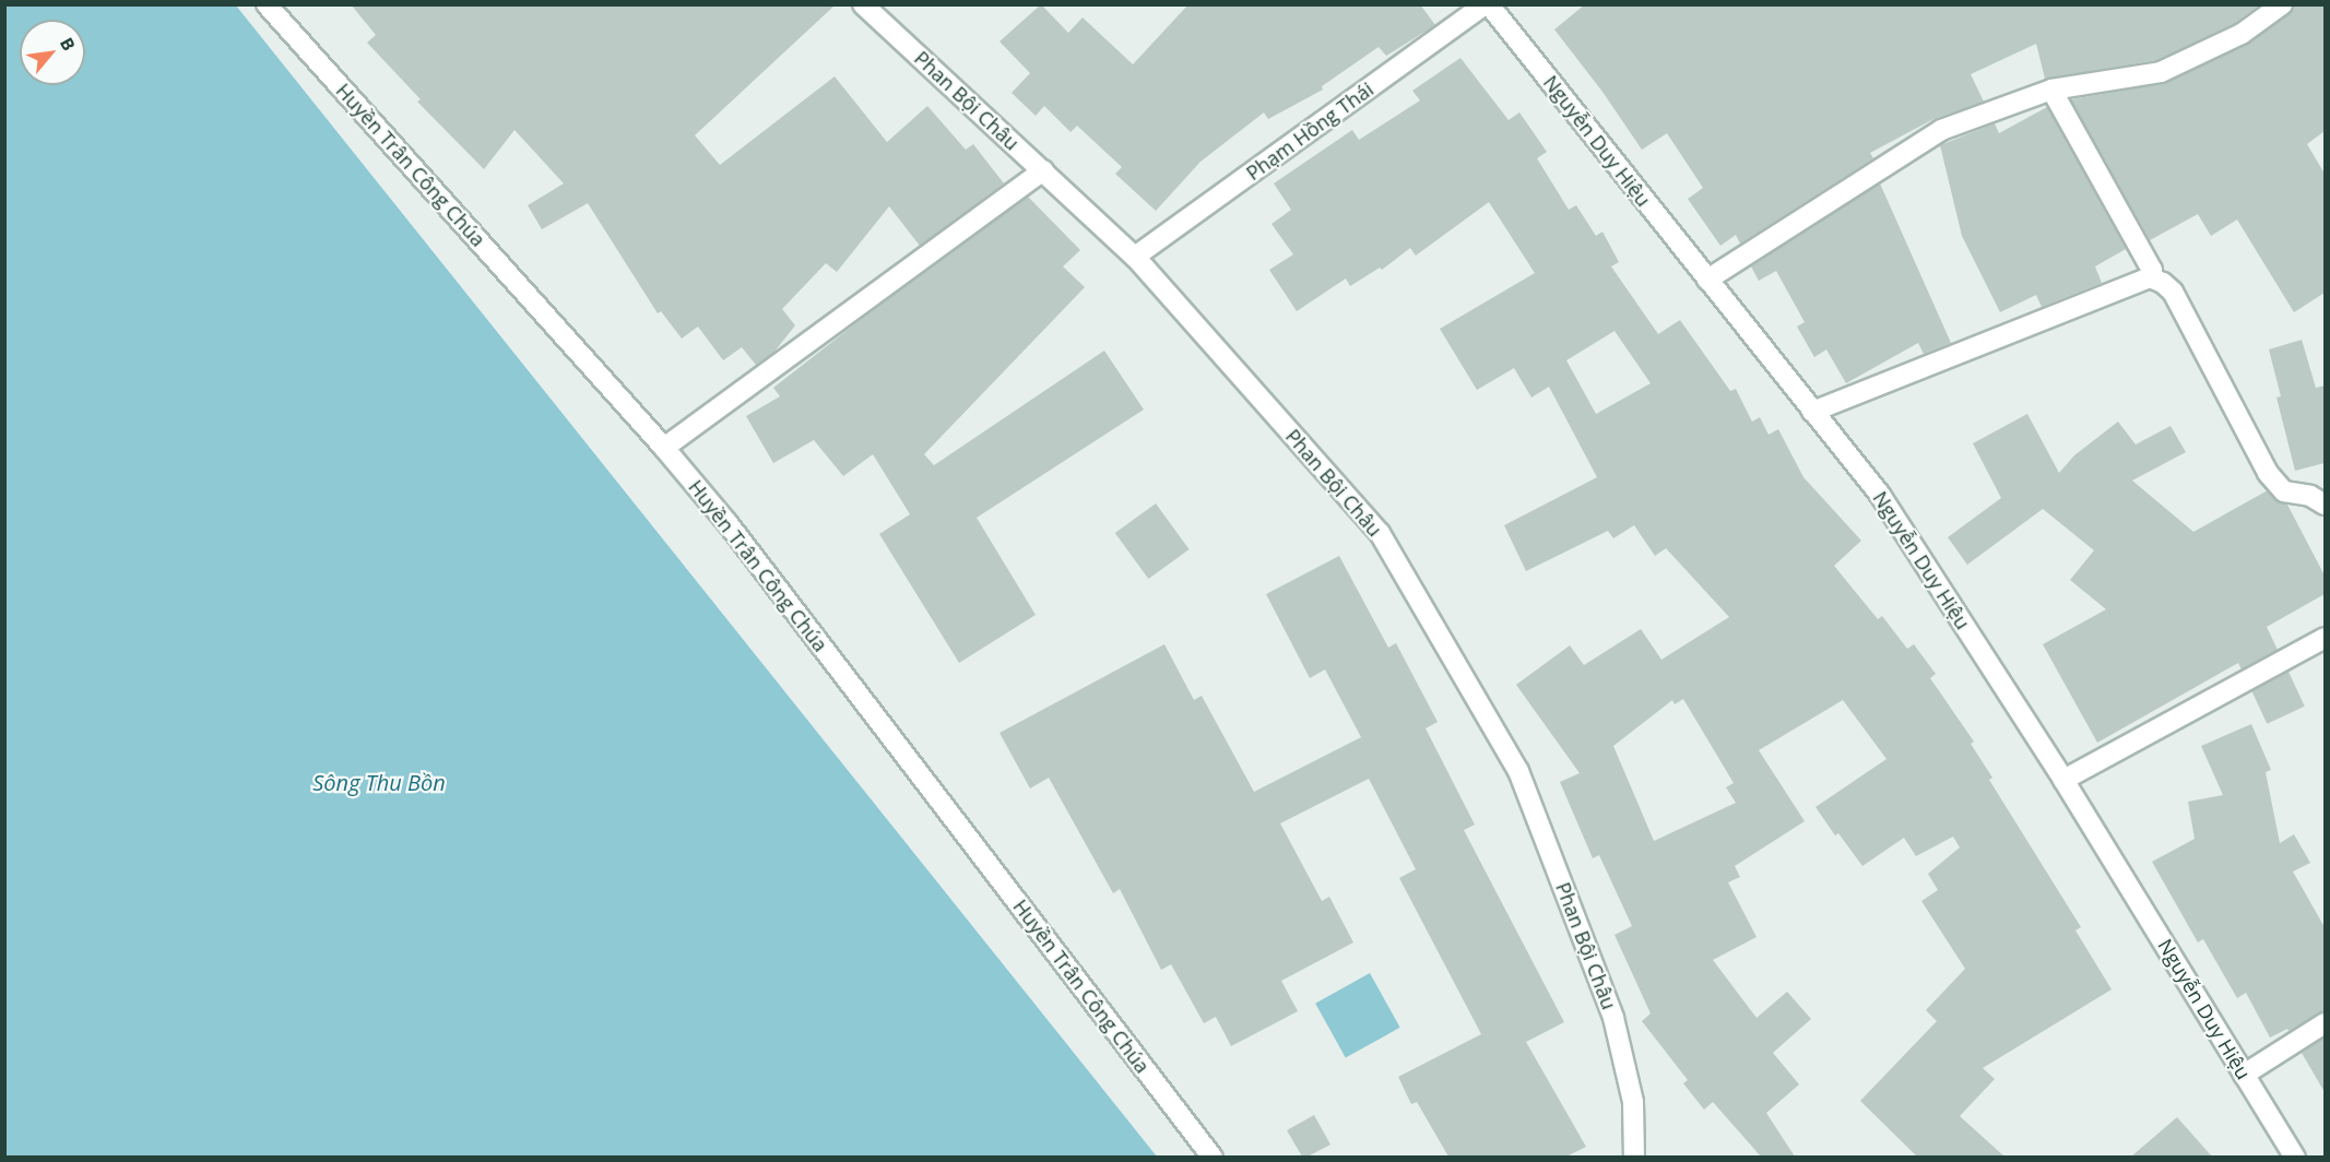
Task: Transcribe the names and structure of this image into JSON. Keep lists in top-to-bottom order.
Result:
{
  "streets": {
    "street": [
      "Phan Bội Châu",
      "Phạm Hồng Thái",
      "Nguyễn Duy Hiệu",
      "Huyền Trân Công Chúa"
    ]
  },
  "crossings": [
    ["Phan Bội Châu", "Phạm Hồng Thái"],
    ["Phạm Hồng Thái", "Nguyễn Duy Hiệu"]
  ],
  "water": ["Sông Thu Bồn"],
  "north": "top right"
}
